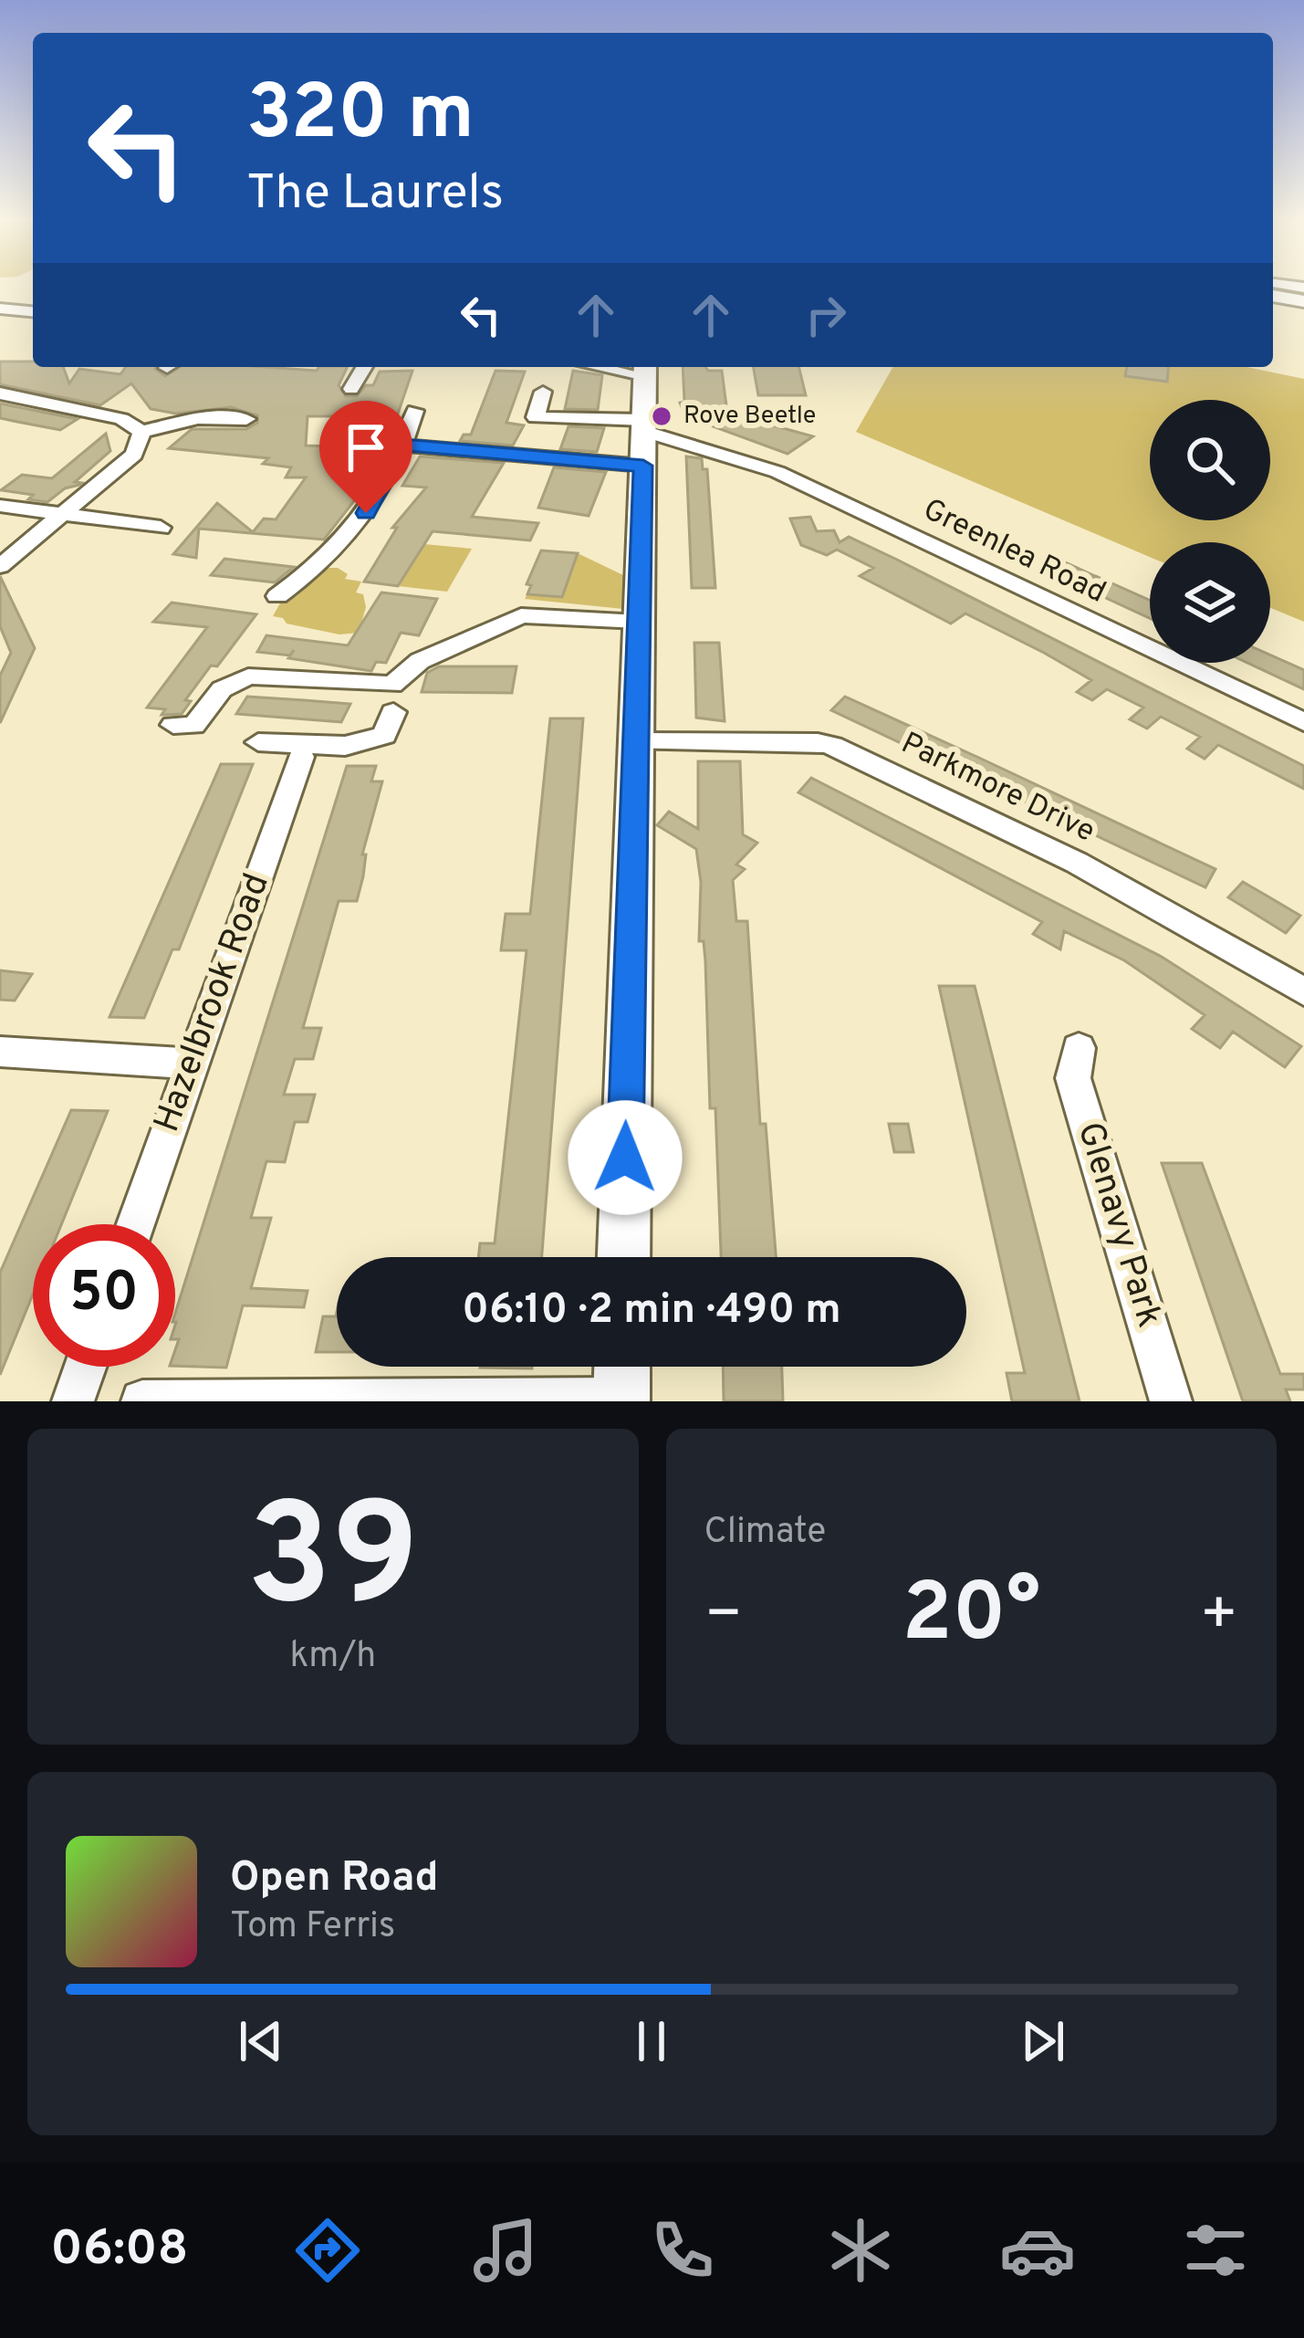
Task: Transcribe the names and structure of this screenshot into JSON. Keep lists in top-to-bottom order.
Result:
{
  "streets": {
    "street": [
      "Greenlea Road",
      "Parkmore Drive",
      "Hazelbrook Road",
      "Glenavy Park"
    ]
  },
  "places": ["Rove Beetle"],
  "page": {
    "turn": ["320 m", "The Laurels"],
    "limit": "50",
    "trip": "06:10 · 2 min · 490 m",
    "tile": [
      ["39", "km/h"],
      "Climate"
    ],
    "heat": ["−", "20°", "+"],
    "song": ["Open Road", "Tom Ferris"],
    "tabs": "06:08"
  }
}
